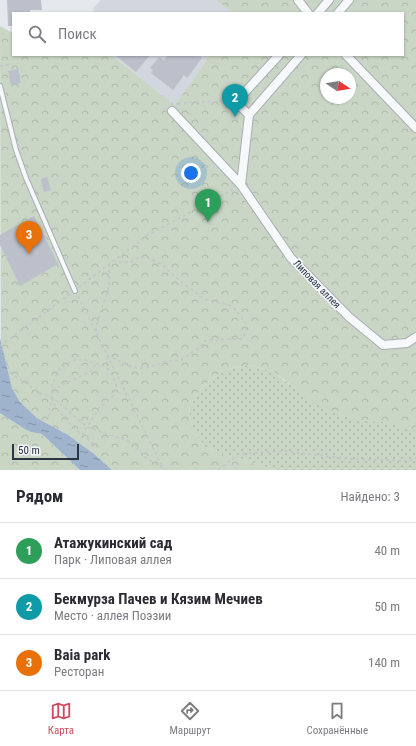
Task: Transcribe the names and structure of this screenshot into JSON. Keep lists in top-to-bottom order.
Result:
{
  "streets": {
    "street": ["Липовая аллея"]
  },
  "scale_bar": "50 m",
  "north": "right",
  "page": {
    "search": "Поиск",
    "pins": ["2", "1", "3"],
    "scale": "50 m",
    "heading": ["Рядом", "Найдено: 3"],
    "list": [
      {
        "mark": "1",
        "name": "Атажукинский сад",
        "note": "Парк · Липовая аллея",
        "value": "40 m"
      },
      {
        "mark": "2",
        "name": "Бекмурза Пачев и Кязим Мечиев",
        "note": "Место · аллея Поэзии",
        "value": "50 m"
      },
      {
        "mark": "3",
        "name": "Baia park",
        "note": "Ресторан",
        "value": "140 m"
      }
    ],
    "nav": ["Карта", "Маршрут", "Сохранённые"]
  }
}
